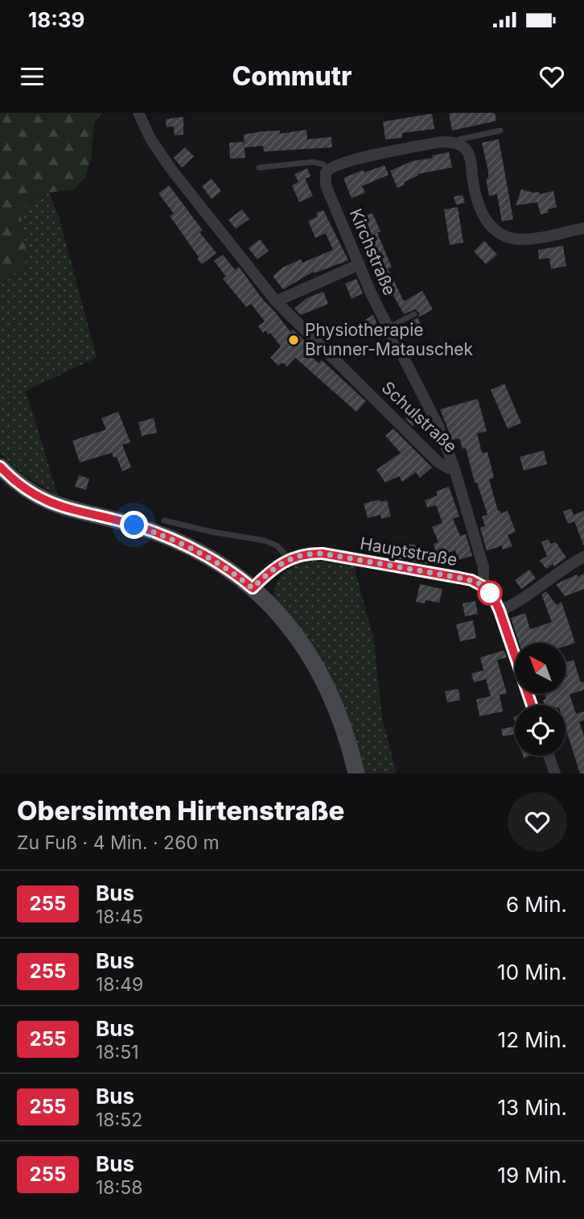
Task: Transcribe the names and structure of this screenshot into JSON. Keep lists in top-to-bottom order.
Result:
{
  "streets": {
    "street": ["Kirchstraße", "Schulstraße", "Hauptstraße"]
  },
  "crossings": [
    ["Kirchstraße", "Schulstraße"],
    ["Schulstraße", "Hauptstraße"]
  ],
  "places": ["Physiotherapie Brunner-Matauschek"],
  "lines": ["bus line 255"],
  "north": "top left",
  "page": {
    "status": "18:39",
    "header": "Commutr",
    "heading": ["Obersimten Hirtenstraße", "Zu Fuß · 4 Min. · 260 m"],
    "list": [
      {
        "mark": "255",
        "name": "Bus",
        "note": "18:45",
        "value": "6 Min."
      },
      {
        "mark": "255",
        "name": "Bus",
        "note": "18:49",
        "value": "10 Min."
      },
      {
        "mark": "255",
        "name": "Bus",
        "note": "18:51",
        "value": "12 Min."
      },
      {
        "mark": "255",
        "name": "Bus",
        "note": "18:52",
        "value": "13 Min."
      },
      {
        "mark": "255",
        "name": "Bus",
        "note": "18:58",
        "value": "19 Min."
      }
    ]
  }
}
